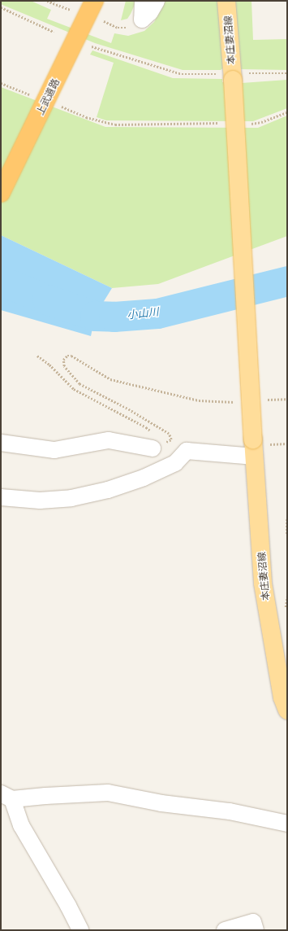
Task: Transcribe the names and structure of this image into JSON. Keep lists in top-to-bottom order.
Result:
{
  "streets": {
    "highway": ["上武道路"],
    "main road": ["本庄妻沼線"]
  },
  "water": ["小山川"]
}
